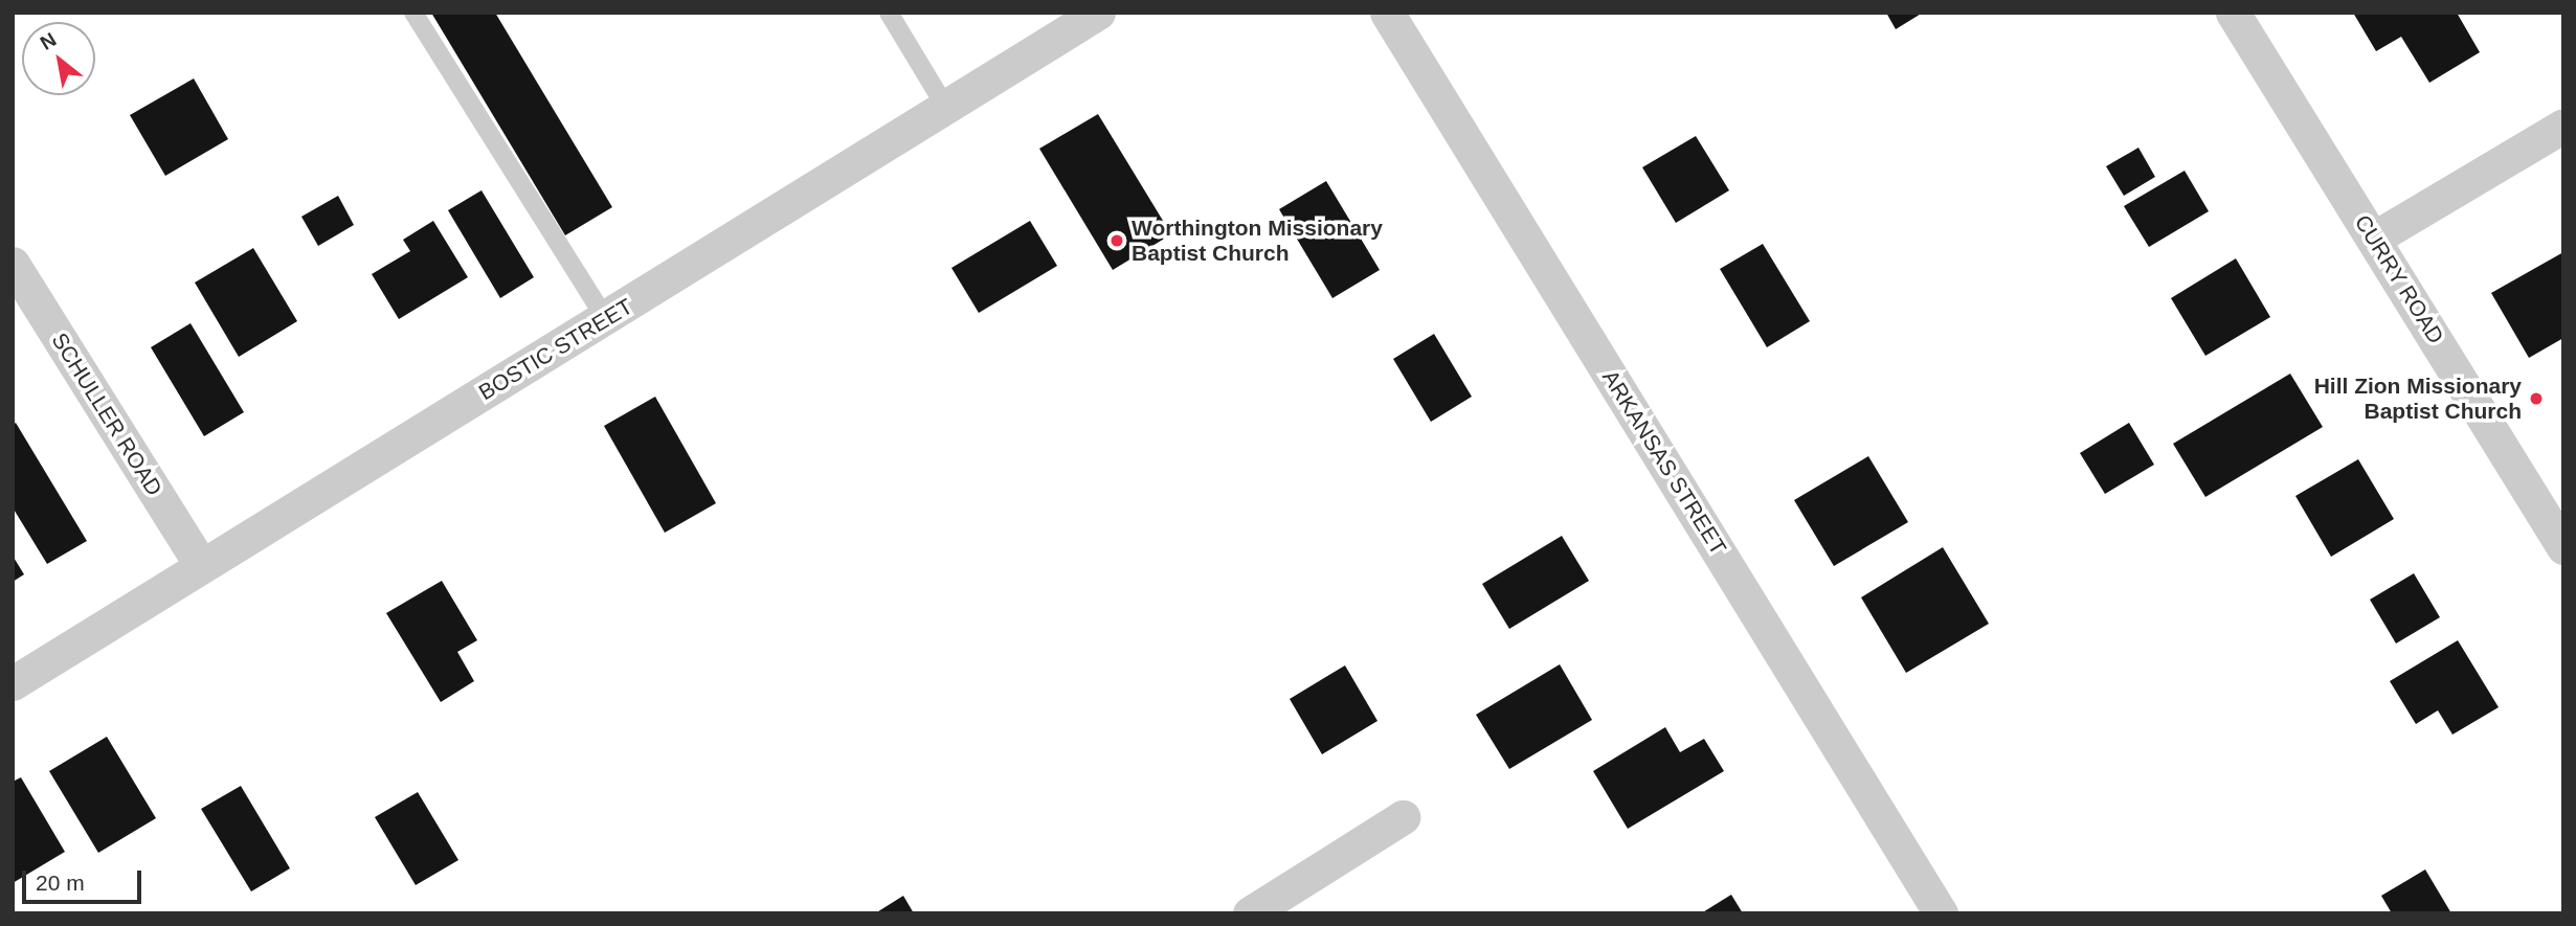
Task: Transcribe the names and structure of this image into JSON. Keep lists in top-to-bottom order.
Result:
{
  "streets": {
    "street": [
      "CURRY ROAD",
      "BOSTIC STREET",
      "SCHULLER ROAD",
      "ARKANSAS STREET"
    ]
  },
  "crossings": [
    ["BOSTIC STREET", "SCHULLER ROAD"]
  ],
  "places": ["Worthington Missionary Baptist Church", "Hill Zion Missionary Baptist Church"],
  "scale_bar": "20 m",
  "north": "top left"
}
